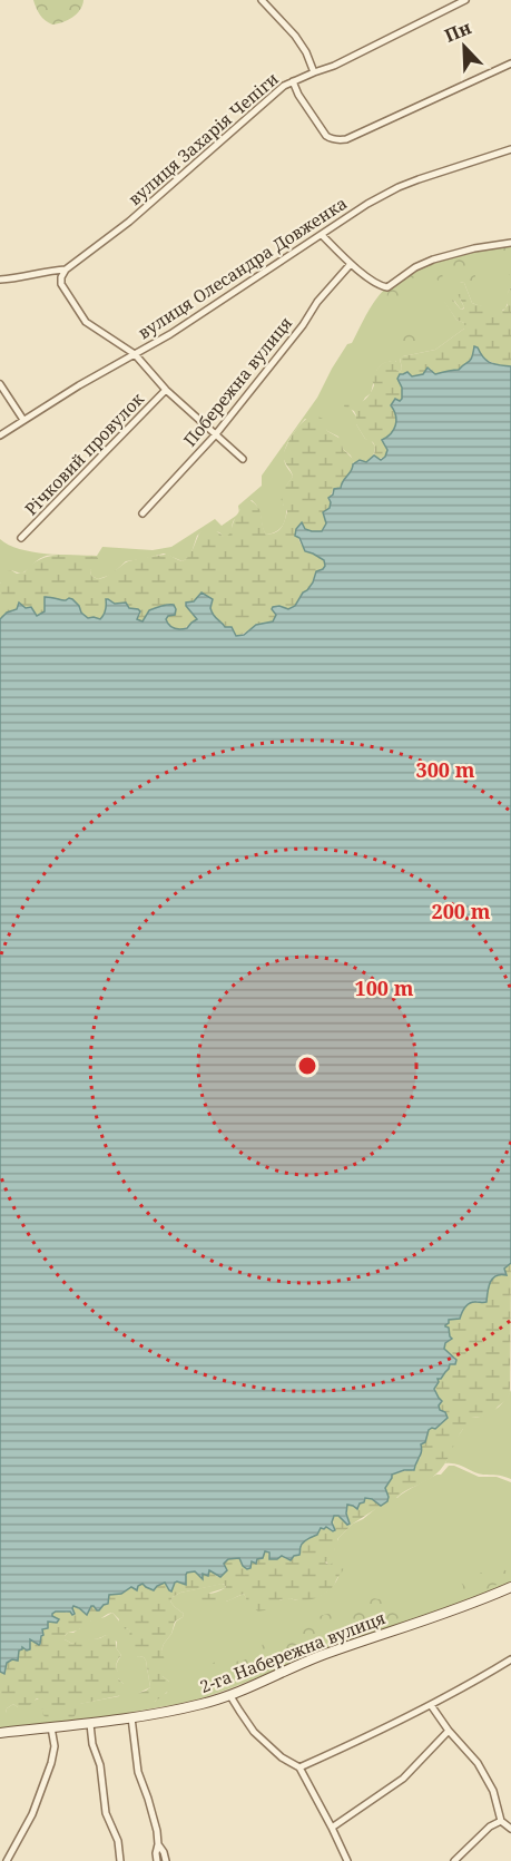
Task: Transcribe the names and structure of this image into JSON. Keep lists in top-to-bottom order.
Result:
{
  "streets": {
    "main road": ["2-га Набережна вулиця"],
    "street": [
      "вулиця Захарія Чепіги",
      "вулиця Олесандра Довженка",
      "Побережна вулиця",
      "Річковий провулок"
    ]
  },
  "north": "top left",
  "rings": ["300 m", "200 m", "100 m"]
}
